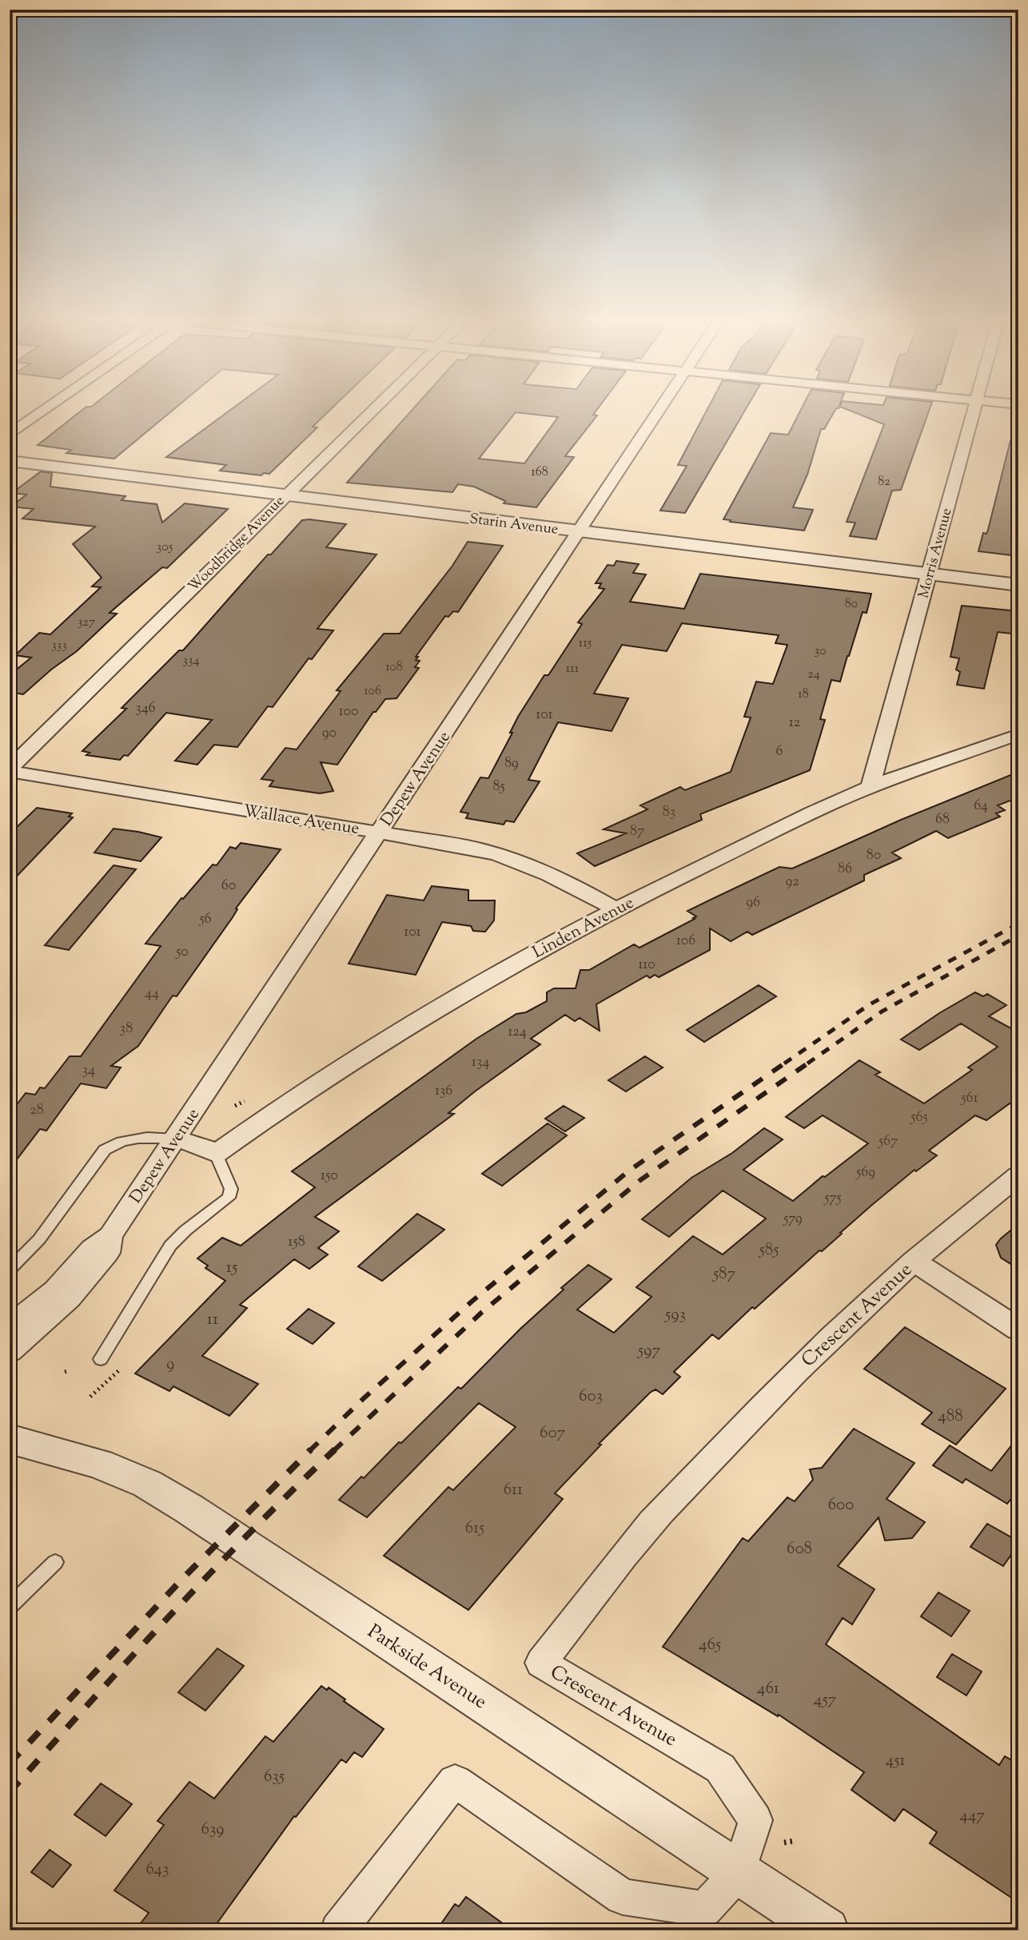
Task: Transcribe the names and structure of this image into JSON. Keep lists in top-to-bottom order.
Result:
{
  "streets": {
    "street": [
      "Starin Avenue",
      "Woodbridge Avenue",
      "Morris Avenue",
      "Depew Avenue",
      "Wallace Avenue",
      "Linden Avenue",
      "Crescent Avenue",
      "Parkside Avenue"
    ]
  },
  "crossings": [
    ["Starin Avenue", "Woodbridge Avenue"],
    ["Starin Avenue", "Morris Avenue"],
    ["Starin Avenue", "Depew Avenue"],
    ["Woodbridge Avenue", "Wallace Avenue"],
    ["Morris Avenue", "Linden Avenue"],
    ["Depew Avenue", "Wallace Avenue"],
    ["Wallace Avenue", "Linden Avenue"],
    ["Crescent Avenue", "Parkside Avenue"]
  ],
  "house_numbers": [
    "168",
    "82",
    "305",
    "80",
    "327",
    "115",
    "333",
    "30",
    "334",
    "108",
    "111",
    "24",
    "106",
    "18",
    "346",
    "100",
    "101",
    "12",
    "90",
    "6",
    "89",
    "85",
    "64",
    "83",
    "68",
    "87",
    "80",
    "86",
    "92",
    "60",
    "96",
    "56",
    "101",
    "106",
    "50",
    "110",
    "44",
    "38",
    "124",
    "134",
    "34",
    "136",
    "561",
    "28",
    "565",
    "567",
    "569",
    "150",
    "575",
    "579",
    "158",
    "585",
    "15",
    "587",
    "593",
    "11",
    "597",
    "9",
    "603",
    "488",
    "607",
    "611",
    "600",
    "615",
    "608",
    "465",
    "461",
    "457",
    "451",
    "635",
    "447",
    "639",
    "643"
  ]
}
